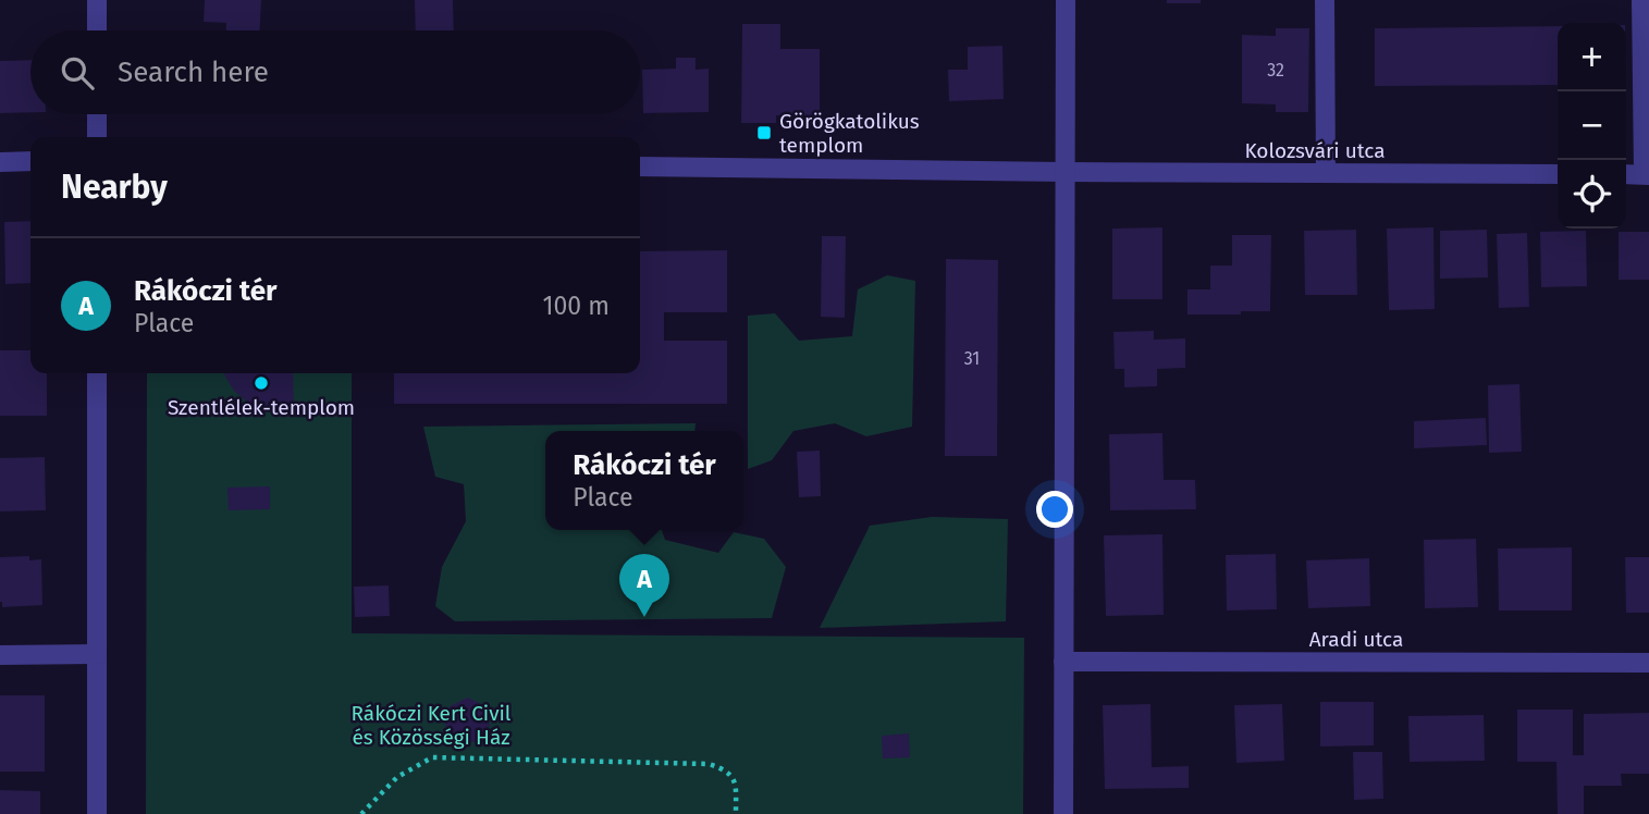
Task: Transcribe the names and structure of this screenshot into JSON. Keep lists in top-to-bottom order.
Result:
{
  "streets": {
    "street": ["Kolozsvári utca", "Aradi utca"]
  },
  "parks": ["Rákóczi Kert Civil és Közösségi Ház"],
  "places": {
    "transit": ["Görögkatolikus templom"],
    "other": ["Szentlélek-templom"]
  },
  "house_numbers": ["32", "31"],
  "page": {
    "map_buttons": ["+", "−"],
    "search": "Search here",
    "heading": "Nearby",
    "list": [
      {
        "mark": "A",
        "name": "Rákóczi tér",
        "note": "Place",
        "value": "100 m"
      }
    ],
    "popup": ["Rákóczi tér", "Place"],
    "pins": "A"
  }
}
